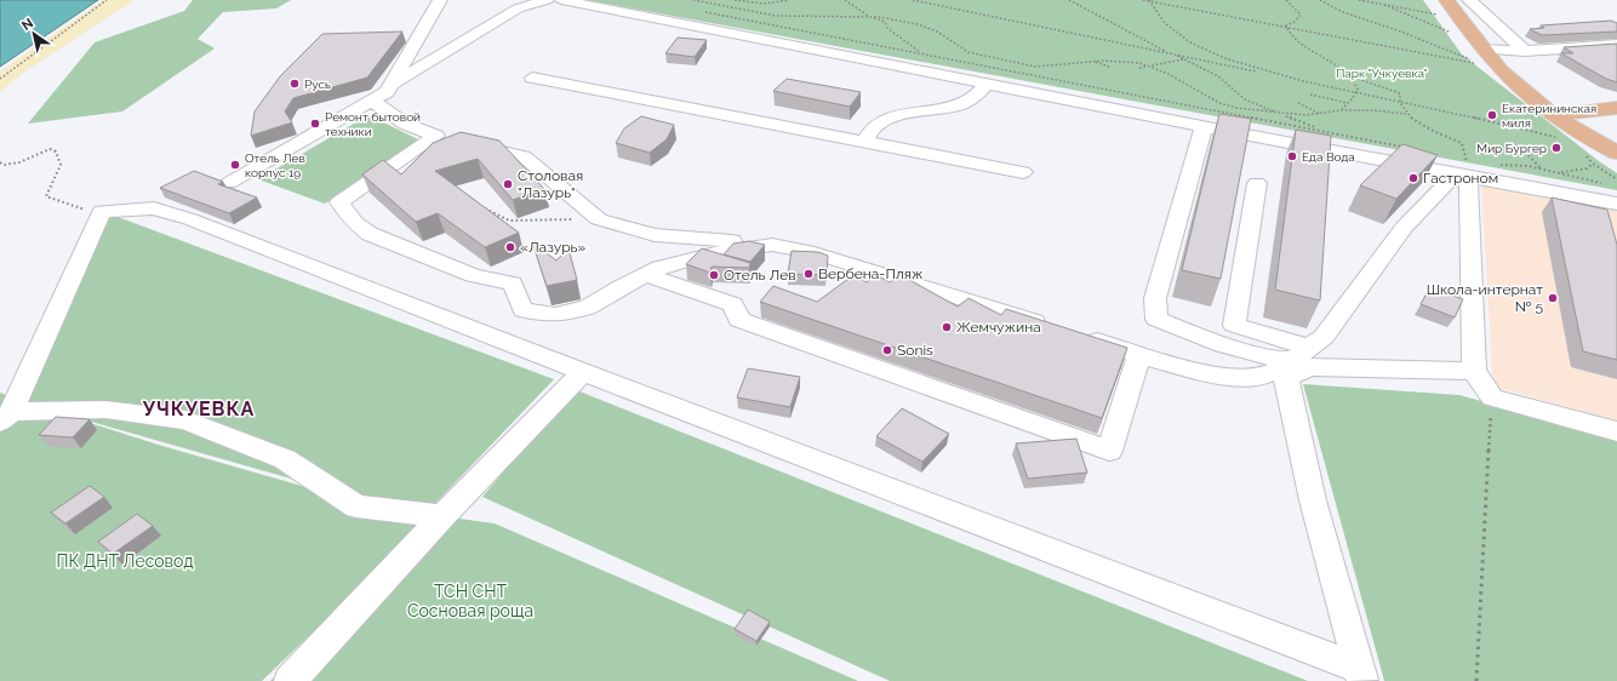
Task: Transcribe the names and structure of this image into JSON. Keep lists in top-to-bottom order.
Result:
{
  "districts": ["УЧКУЕВКА"],
  "parks": ["Парк \"Учкуевка\"", "ПК ДНТ Лесовод", "ТСН СНТ Сосновая роща"],
  "places": [
    "Русь",
    "Екатерининская миля",
    "Ремонт бытовой техники",
    "Мир Бургер",
    "Еда Вода",
    "Отель Лев корпус 19",
    "Гастроном",
    "Столовая \"Лазурь\"",
    "«Лазурь»",
    "Вербена-Пляж",
    "Отель Лев",
    "Школа-интернат № 5",
    "Жемчужина",
    "Sonis"
  ],
  "north": "top left"
}
